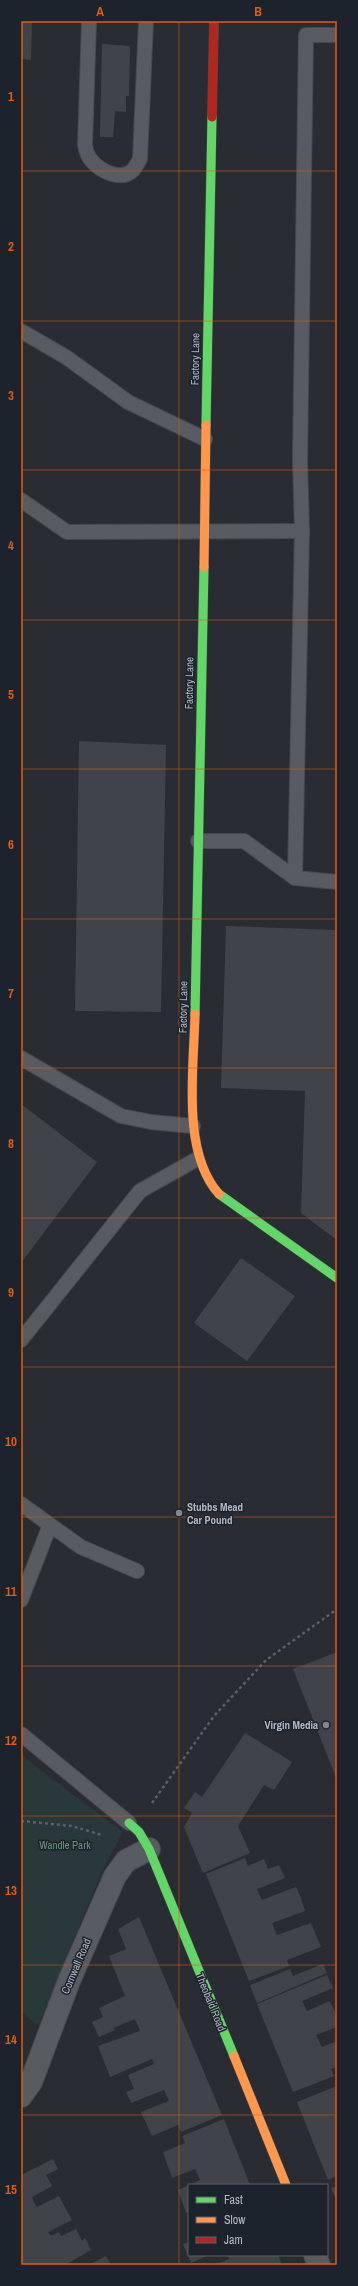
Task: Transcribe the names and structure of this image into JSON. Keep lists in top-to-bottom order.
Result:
{
  "streets": {
    "street": ["Factory Lane", "Cornwall Road", "Theobald Road"]
  },
  "crossings": [
    ["Cornwall Road", "Theobald Road"]
  ],
  "parks": ["Wandle Park"],
  "places": ["Stubbs Mead Car Pound", "Virgin Media"],
  "legend": ["Fast", "Slow", "Jam"],
  "grid": {
    "columns": ["A", "B"],
    "rows": [
      "1",
      "2",
      "3",
      "4",
      "5",
      "6",
      "7",
      "8",
      "9",
      "10",
      "11",
      "12",
      "13",
      "14",
      "15"
    ]
  }
}
